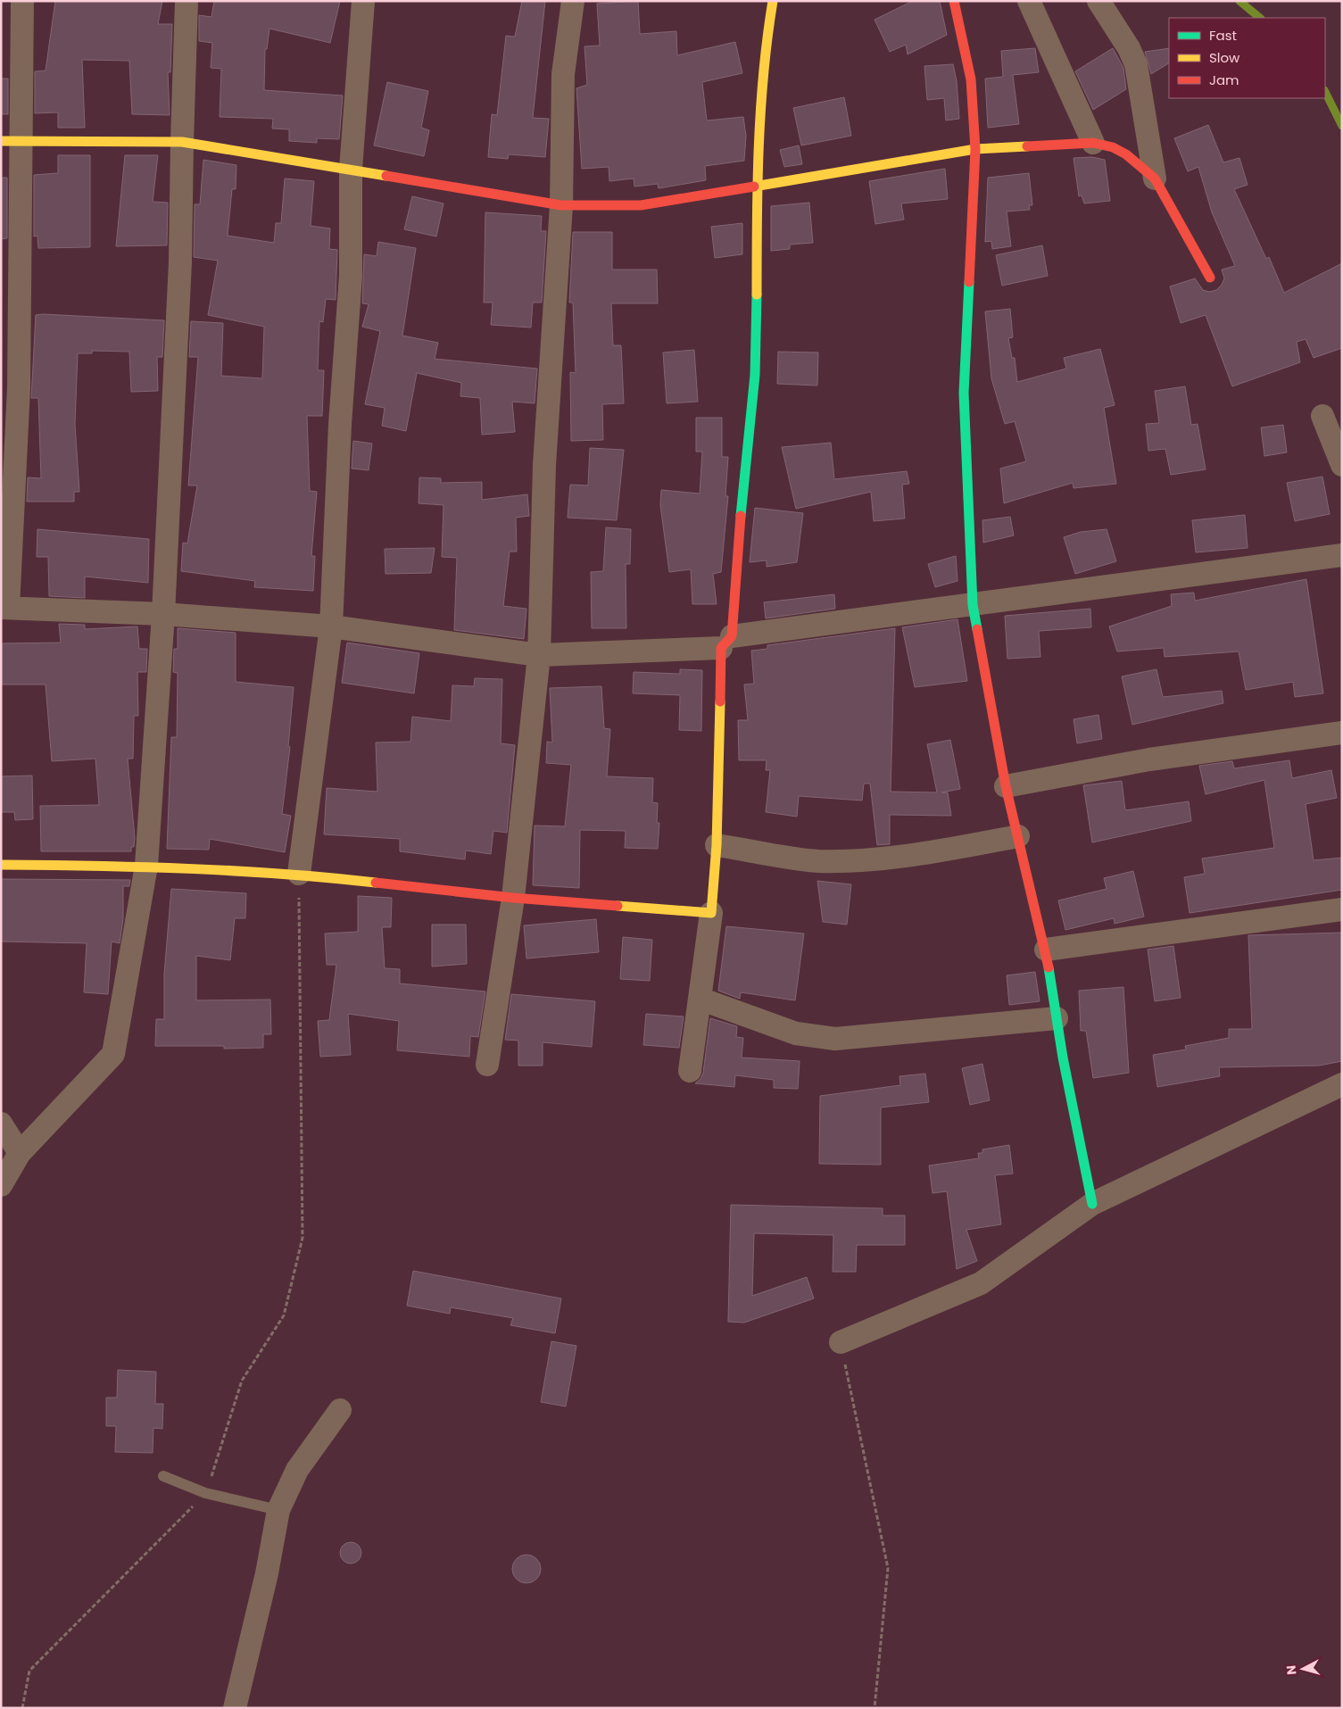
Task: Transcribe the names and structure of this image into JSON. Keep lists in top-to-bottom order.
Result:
{
  "legend": ["Fast", "Slow", "Jam"],
  "north": "left"
}
